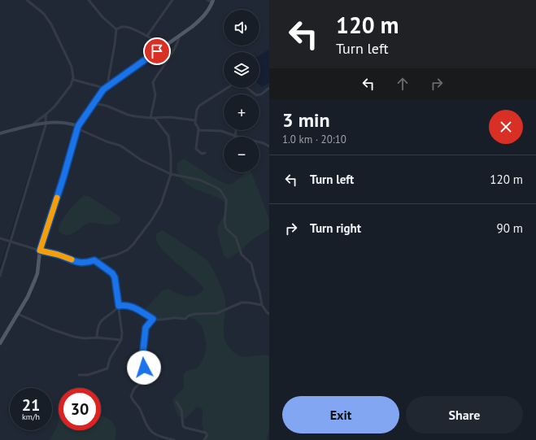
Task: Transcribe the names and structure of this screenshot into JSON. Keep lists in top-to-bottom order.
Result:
{
  "page": {
    "turn": ["120 m", "Turn left"],
    "map_buttons": ["+", "−"],
    "heading": ["3 min", "1.0 km · 20:10"],
    "list": [
      {
        "name": "Turn left",
        "value": "120 m"
      },
      {
        "name": "Turn right",
        "value": "90 m"
      }
    ],
    "speed": "21 km/h",
    "limit": "30",
    "buttons": ["Exit", "Share"]
  }
}
